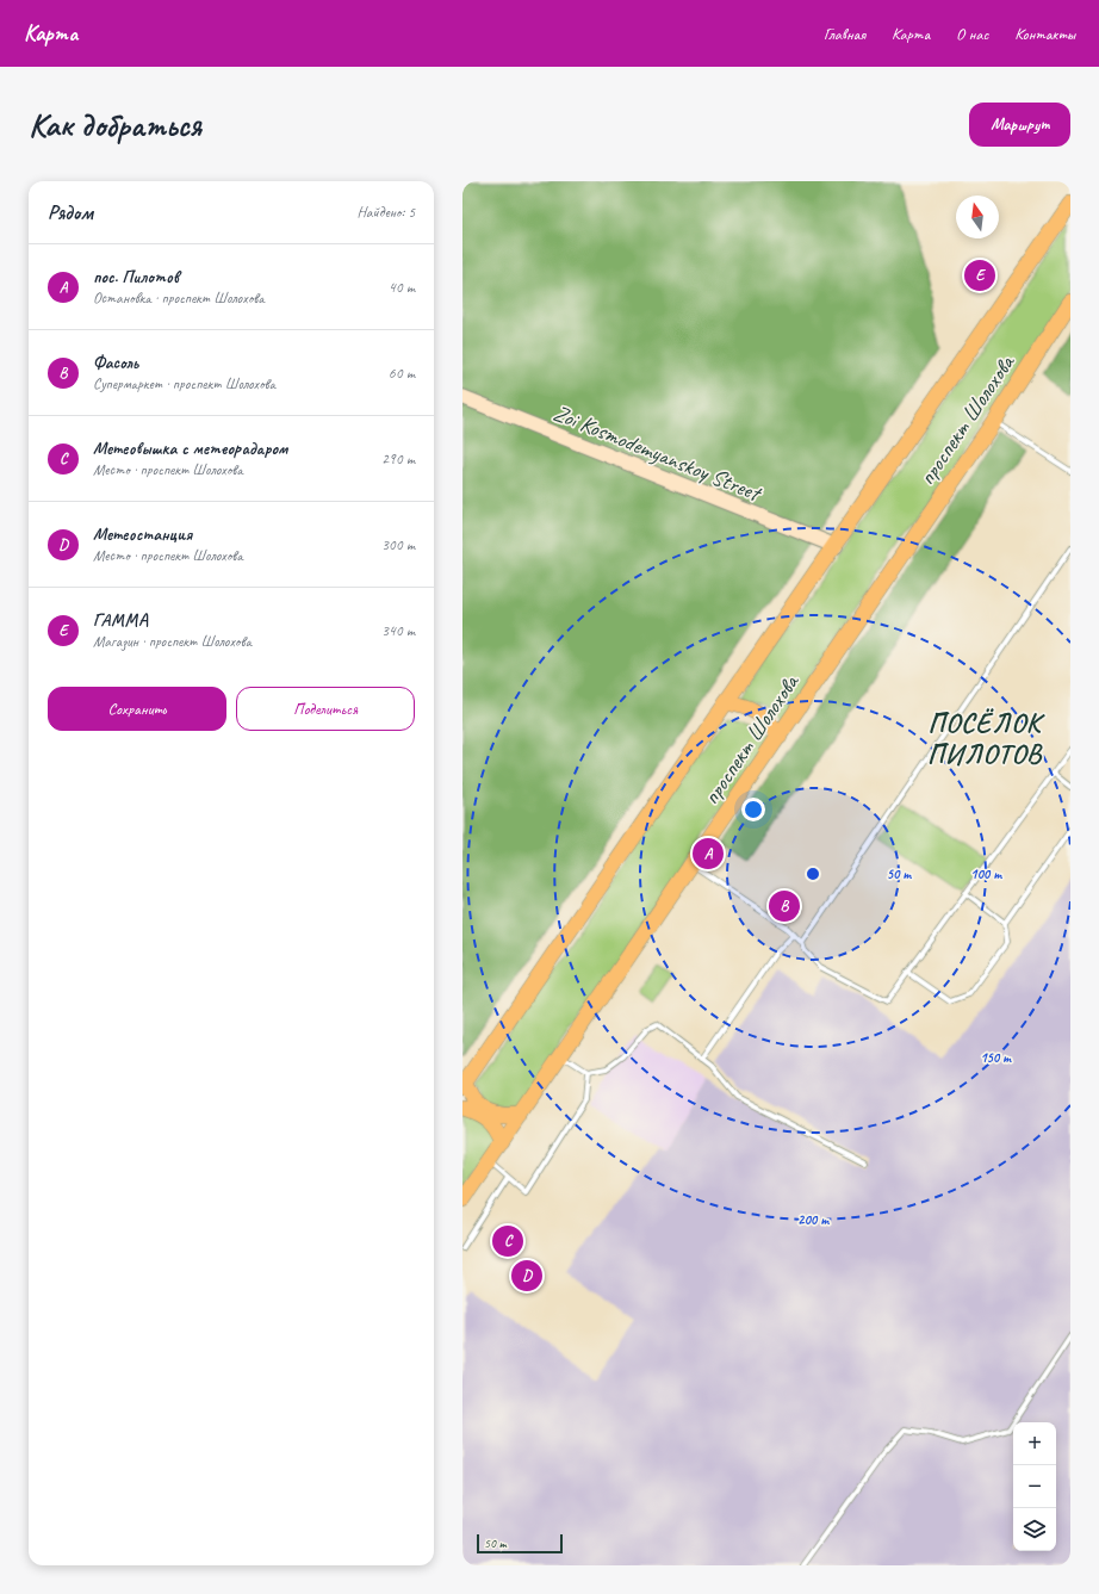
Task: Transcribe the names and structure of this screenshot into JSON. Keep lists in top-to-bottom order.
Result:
{
  "streets": {
    "main road": ["проспект Шолохова"],
    "street": ["Zoi Kosmodemyanskoy Street"]
  },
  "crossings": [
    ["проспект Шолохова", "Zoi Kosmodemyanskoy Street"]
  ],
  "districts": ["ПОСЁЛОК ПИЛОТОВ"],
  "scale_bar": "50 m",
  "north": "top",
  "page": {
    "header": "Карта",
    "nav": [
      "Главная",
      "Карта",
      "О нас",
      "Контакты"
    ],
    "buttons": [
      "Маршрут",
      ["Сохранить", "Поделиться"]
    ],
    "title": "Как добраться",
    "heading": ["Рядом", "Найдено: 5"],
    "list": [
      {
        "mark": "A",
        "name": "пос. Пилотов",
        "note": "Остановка · проспект Шолохова",
        "value": "40 m"
      },
      {
        "mark": "B",
        "name": "Фасоль",
        "note": "Супермаркет · проспект Шолохова",
        "value": "60 m"
      },
      {
        "mark": "C",
        "name": "Метеовышка с метеорадаром",
        "note": "Место · проспект Шолохова",
        "value": "290 m"
      },
      {
        "mark": "D",
        "name": "Метеостанция",
        "note": "Место · проспект Шолохова",
        "value": "300 m"
      },
      {
        "mark": "E",
        "name": "ГАММА",
        "note": "Магазин · проспект Шолохова",
        "value": "340 m"
      }
    ],
    "pins": [
      "E",
      "A",
      "B",
      "C",
      "D"
    ],
    "map_buttons": ["+", "−"],
    "scale": "50 m"
  },
  "rings": [
    "50 m",
    "100 m",
    "150 m",
    "200 m"
  ]
}
